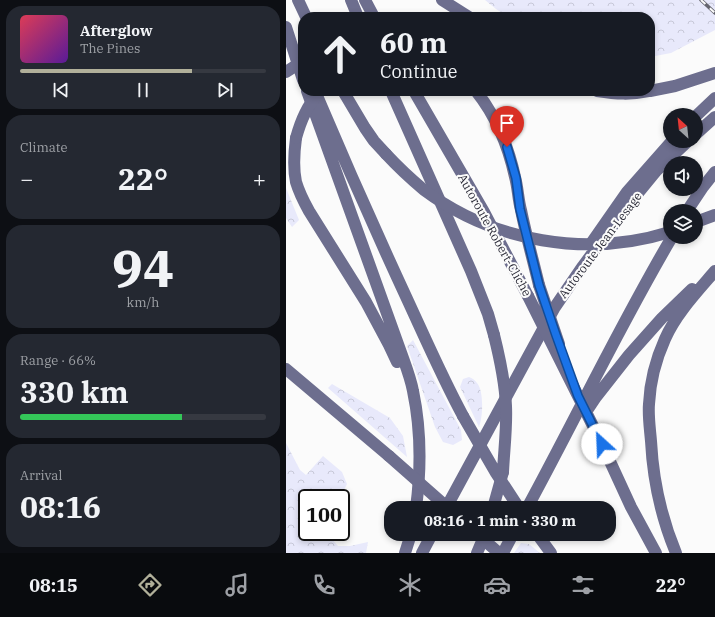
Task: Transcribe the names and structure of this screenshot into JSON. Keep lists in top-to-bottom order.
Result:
{
  "streets": {
    "highway": ["Autoroute Robert-Cliche", "Autoroute Jean-Lesage"]
  },
  "north": "top left",
  "page": {
    "turn": ["60 m", "Continue"],
    "song": ["Afterglow", "The Pines"],
    "tile": [
      "Climate",
      ["94", "km/h"],
      ["Range · 66%", "330 km"],
      ["Arrival", "08:16"]
    ],
    "heat": ["−", "22°", "+"],
    "limit": "100",
    "trip": "08:16 · 1 min · 330 m",
    "tabs": ["08:15", "22°"]
  }
}
